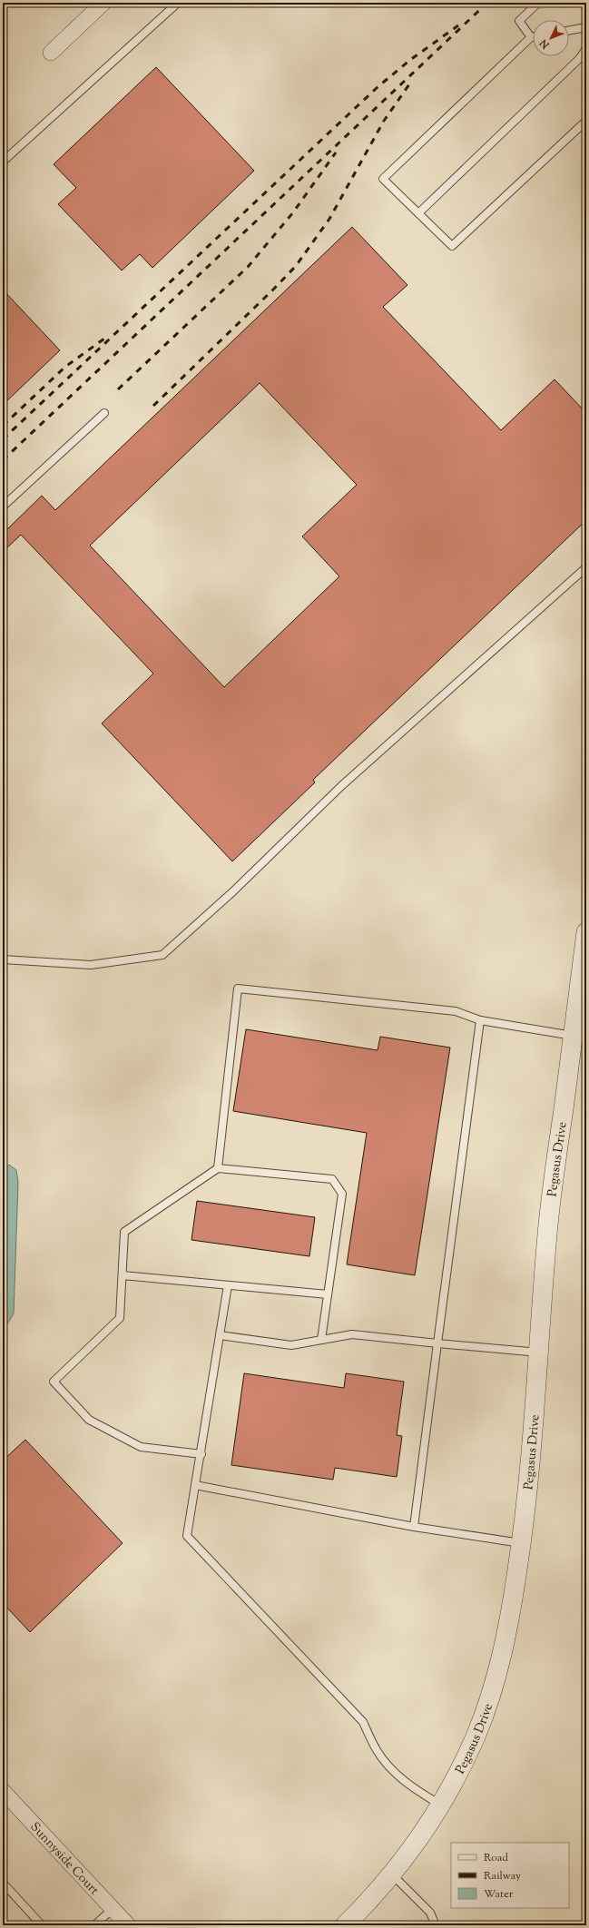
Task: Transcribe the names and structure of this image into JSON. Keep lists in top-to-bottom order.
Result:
{
  "streets": {
    "street": ["Pegasus Drive", "Sunnyside Court"]
  },
  "legend": ["Road", "Railway", "Water"],
  "north": "bottom left"
}
